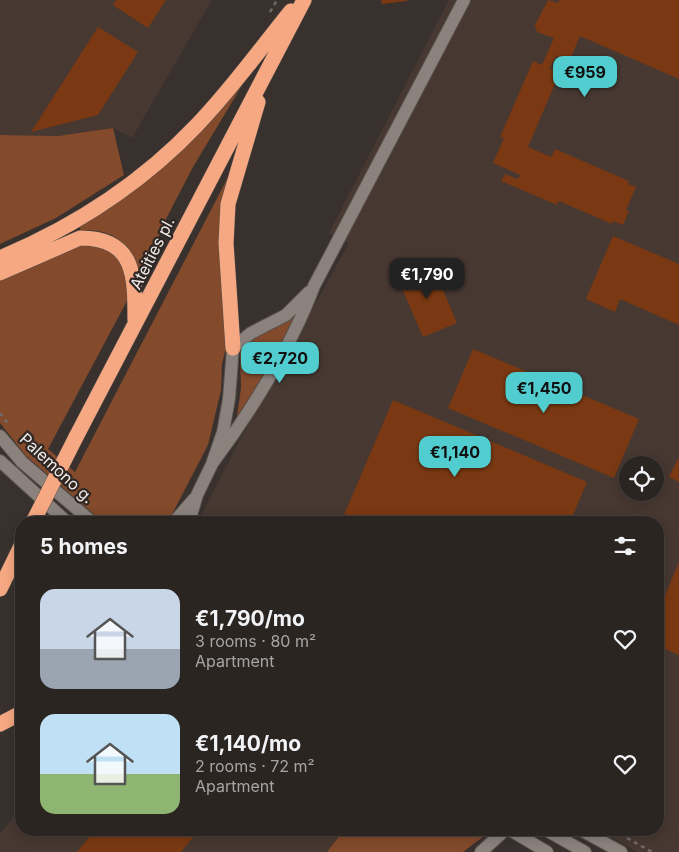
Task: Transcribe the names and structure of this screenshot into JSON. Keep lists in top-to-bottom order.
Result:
{
  "streets": {
    "highway": ["Ateities pl."],
    "street": ["Palemono g."]
  },
  "page": {
    "price": [
      "€959",
      "€1,790",
      "€2,720",
      "€1,450",
      "€1,140"
    ],
    "heading": "5 homes",
    "list": [
      {
        "name": "€1,790/mo",
        "note": "3 rooms · 80 m² · Apartment"
      },
      {
        "name": "€1,140/mo",
        "note": "2 rooms · 72 m² · Apartment"
      }
    ]
  }
}
